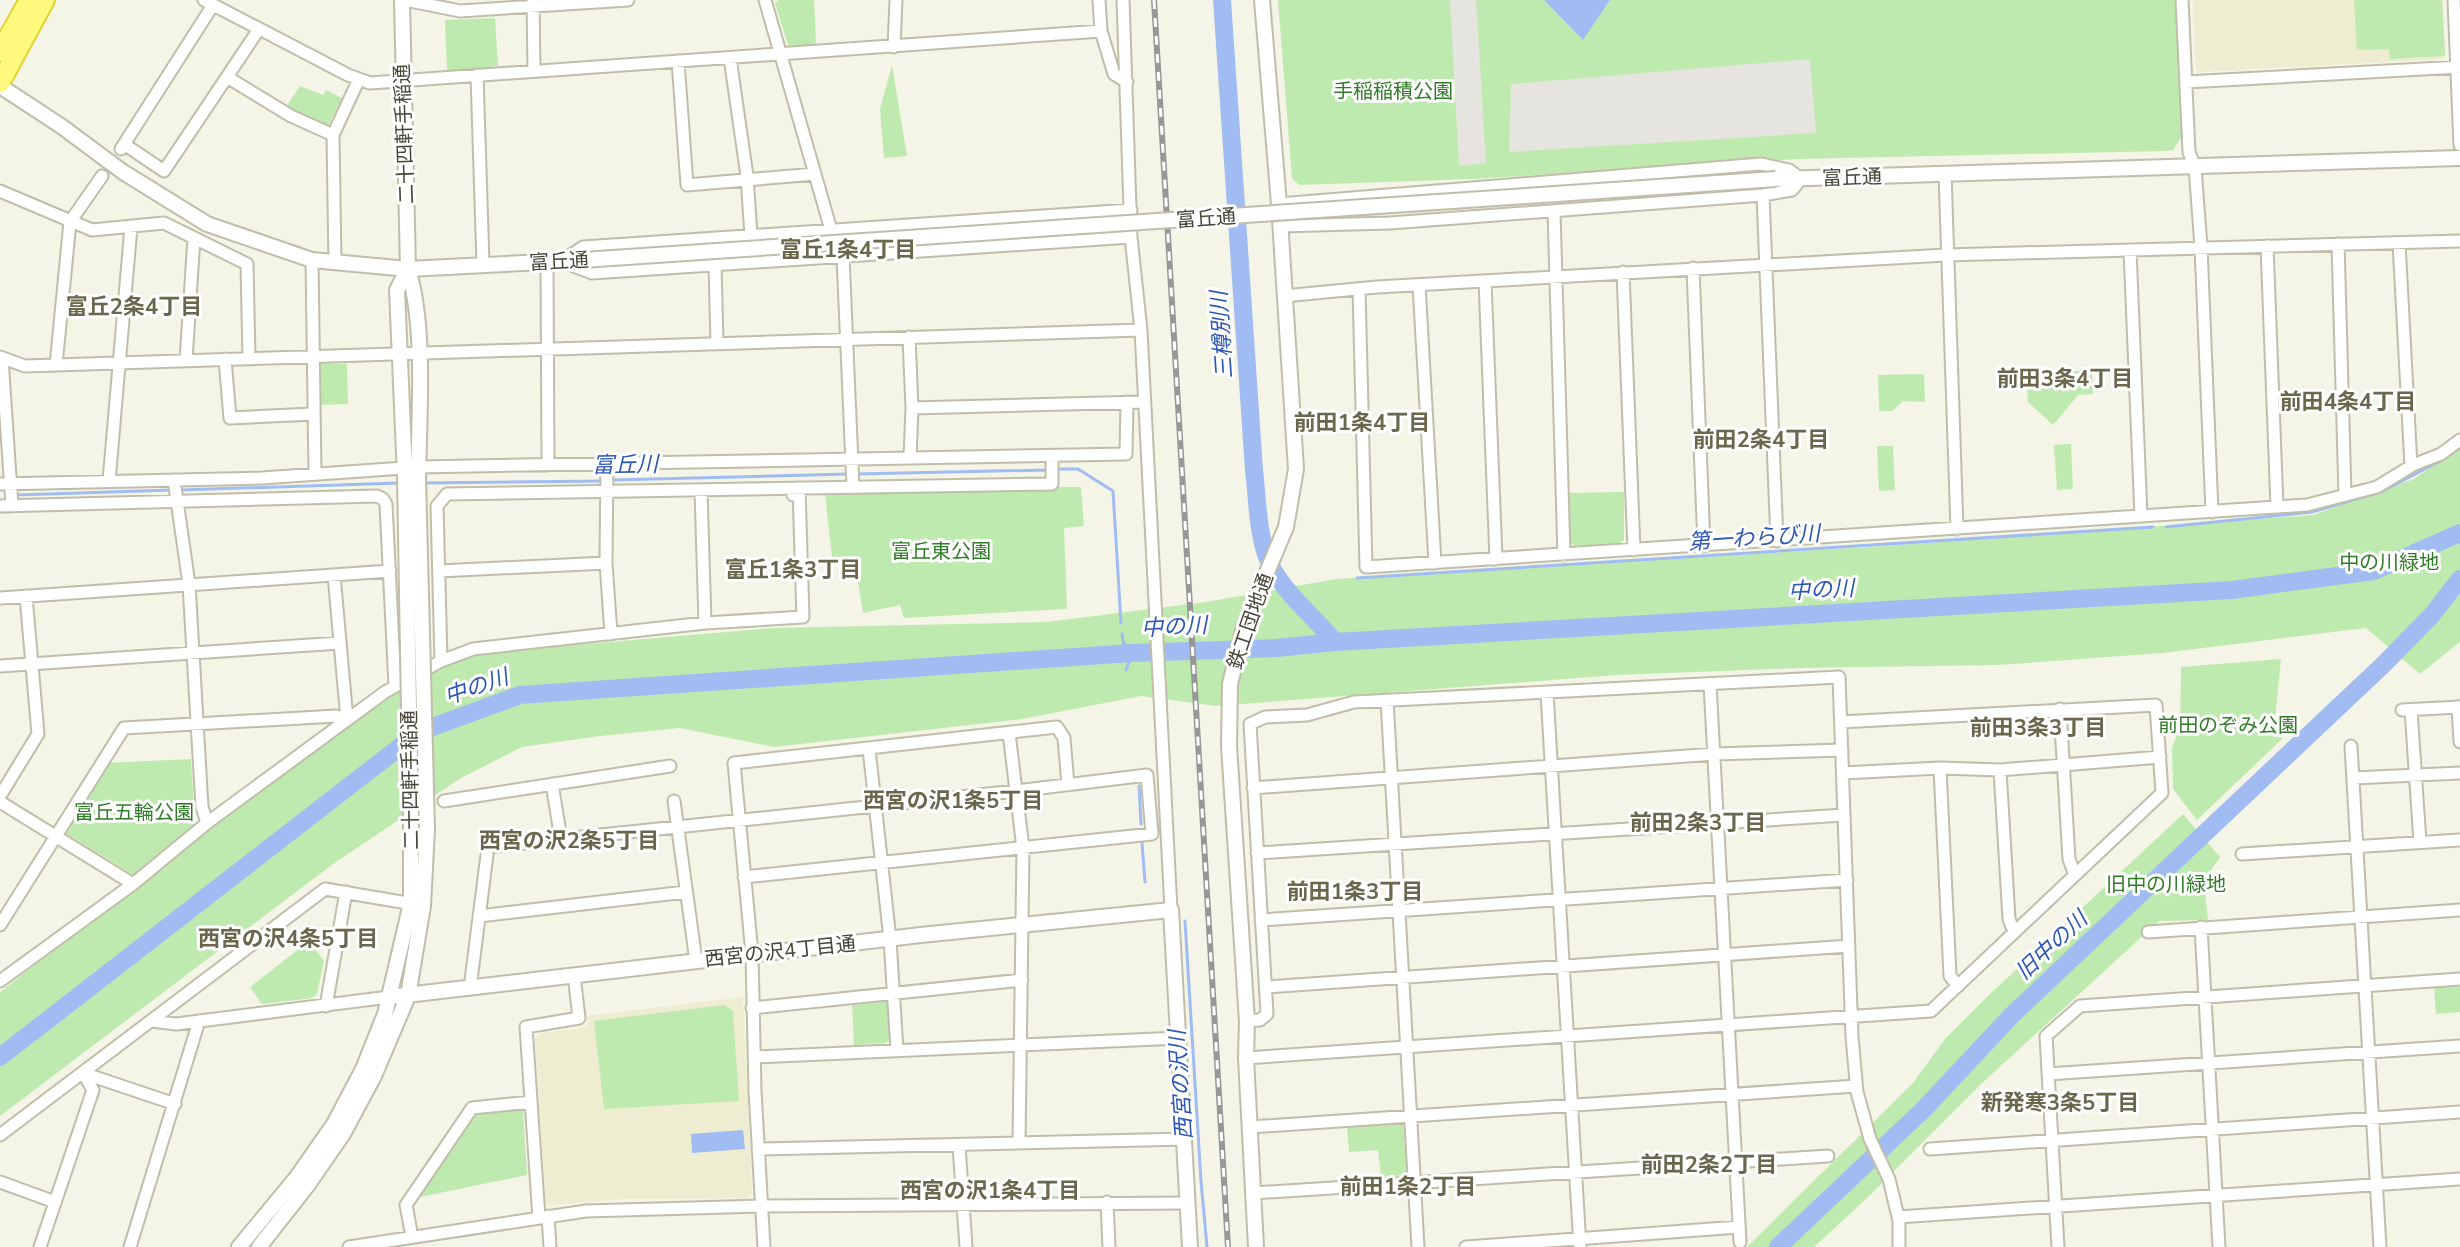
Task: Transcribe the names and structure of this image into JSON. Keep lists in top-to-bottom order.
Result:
{
  "streets": {
    "street": [
      "二十四軒手稲通",
      "富丘通",
      "鉄工団地通",
      "西宮の沢4丁目通"
    ]
  },
  "crossings": [
    ["二十四軒手稲通", "富丘通"],
    ["二十四軒手稲通", "西宮の沢4丁目通"]
  ],
  "districts": [
    "富丘1条4丁目",
    "富丘2条4丁目",
    "前田3条4丁目",
    "前田4条4丁目",
    "前田1条4丁目",
    "前田2条4丁目",
    "富丘1条3丁目",
    "前田3条3丁目",
    "西宮の沢1条5丁目",
    "前田2条3丁目",
    "西宮の沢2条5丁目",
    "前田1条3丁目",
    "西宮の沢4条5丁目",
    "新発寒3条5丁目",
    "前田2条2丁目",
    "前田1条2丁目",
    "西宮の沢1条4丁目"
  ],
  "water": [
    "三樽別川",
    "富丘川",
    "第一わらび川",
    "中の川",
    "旧中の川",
    "西宮の沢川"
  ],
  "parks": [
    "手稲稲積公園",
    "富丘東公園",
    "中の川緑地",
    "前田のぞみ公園",
    "富丘五輪公園",
    "旧中の川緑地"
  ]
}
